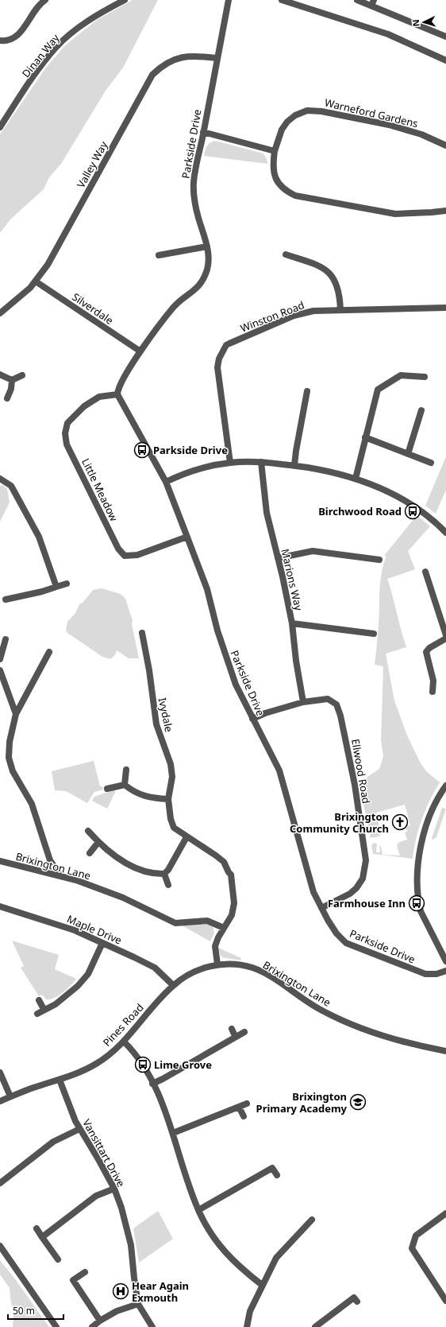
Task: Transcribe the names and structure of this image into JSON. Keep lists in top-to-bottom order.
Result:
{
  "streets": {
    "street": [
      "Dinan Way",
      "Warneford Gardens",
      "Parkside Drive",
      "Valley Way",
      "Silverdale",
      "Winston Road",
      "Little Meadow",
      "Marions Way",
      "Ivydale",
      "Ellwood Road",
      "Brixington Lane",
      "Maple Drive",
      "Pines Road",
      "Vansittart Drive"
    ]
  },
  "crossings": [
    ["Parkside Drive", "Valley Way"],
    ["Parkside Drive", "Silverdale"],
    ["Parkside Drive", "Little Meadow"],
    ["Parkside Drive", "Ellwood Road"],
    ["Valley Way", "Silverdale"],
    ["Marions Way", "Ellwood Road"],
    ["Ivydale", "Brixington Lane"],
    ["Brixington Lane", "Pines Road"],
    ["Maple Drive", "Pines Road"],
    ["Pines Road", "Vansittart Drive"]
  ],
  "places": {
    "bus stop": [
      "Parkside Drive",
      "Birchwood Road",
      "Farmhouse Inn",
      "Lime Grove"
    ],
    "church": ["Brixington Community Church"],
    "school or university": ["Brixington Primary Academy"],
    "hospital": ["Hear Again Exmouth"]
  },
  "scale_bar": "50 m",
  "north": "left"
}
